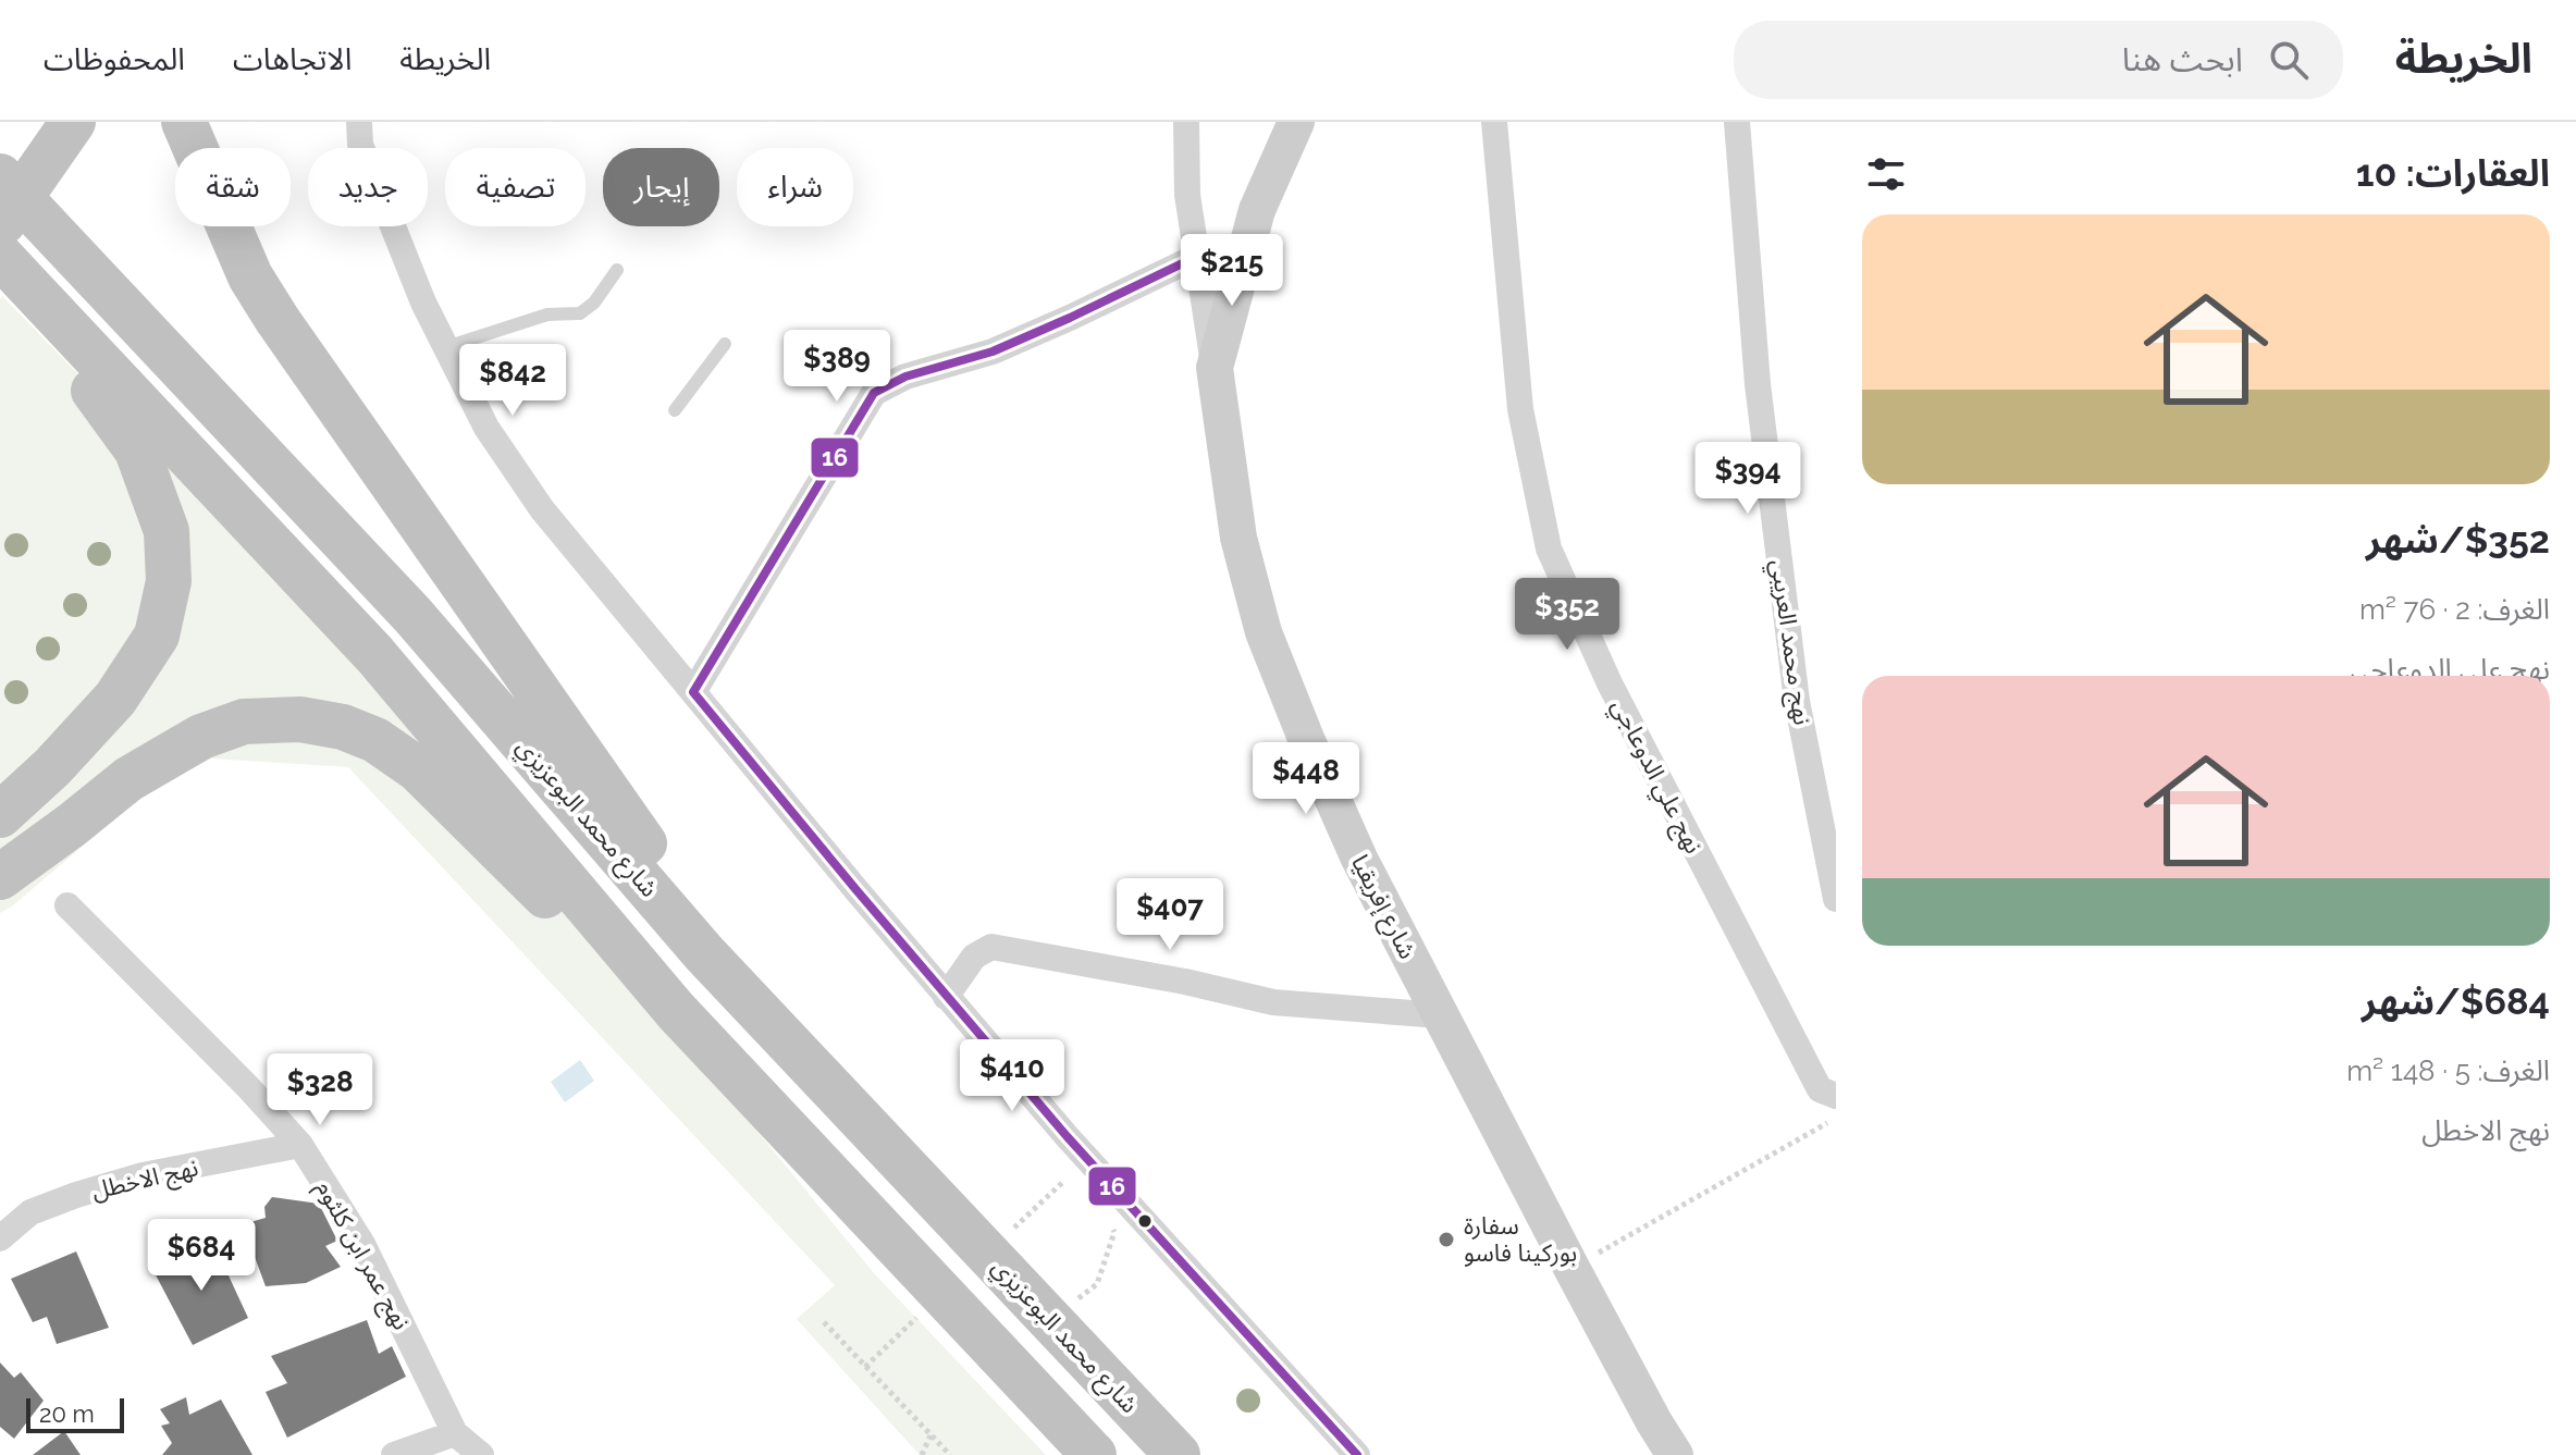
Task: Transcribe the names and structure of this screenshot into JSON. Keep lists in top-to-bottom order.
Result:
{
  "streets": {
    "highway": ["شارع محمد البوعزيزي"],
    "street": [
      "نهج محمد العريبي",
      "نهج علي الدوعاجي",
      "شارع إفريقيا",
      "نهج الاخطل",
      "نهج عمر ابن كلثوم"
    ]
  },
  "crossings": [
    ["نهج الاخطل", "نهج عمر ابن كلثوم"]
  ],
  "places": ["سفارة بوركينا فاسو"],
  "lines": ["transit line 16"],
  "scale_bar": "20 m",
  "page": {
    "header": "الخريطة",
    "search": "ابحث هنا",
    "nav": ["الخريطة", "الاتجاهات", "المحفوظات"],
    "heading": "العقارات: 10",
    "chip": [
      "شراء",
      "إيجار",
      "تصفية",
      "جديد",
      "شقة"
    ],
    "list": [
      {
        "name": "$352/شهر",
        "note": "الغرف: 2 · 76 m² · نهج علي الدوعاجي"
      },
      {
        "name": "$684/شهر",
        "note": "الغرف: 5 · 148 m² · نهج الاخطل"
      }
    ],
    "price": [
      "$215",
      "$389",
      "$842",
      "$394",
      "$352",
      "$448",
      "$407",
      "$410",
      "$328",
      "$684"
    ],
    "scale": "20 m"
  }
}
